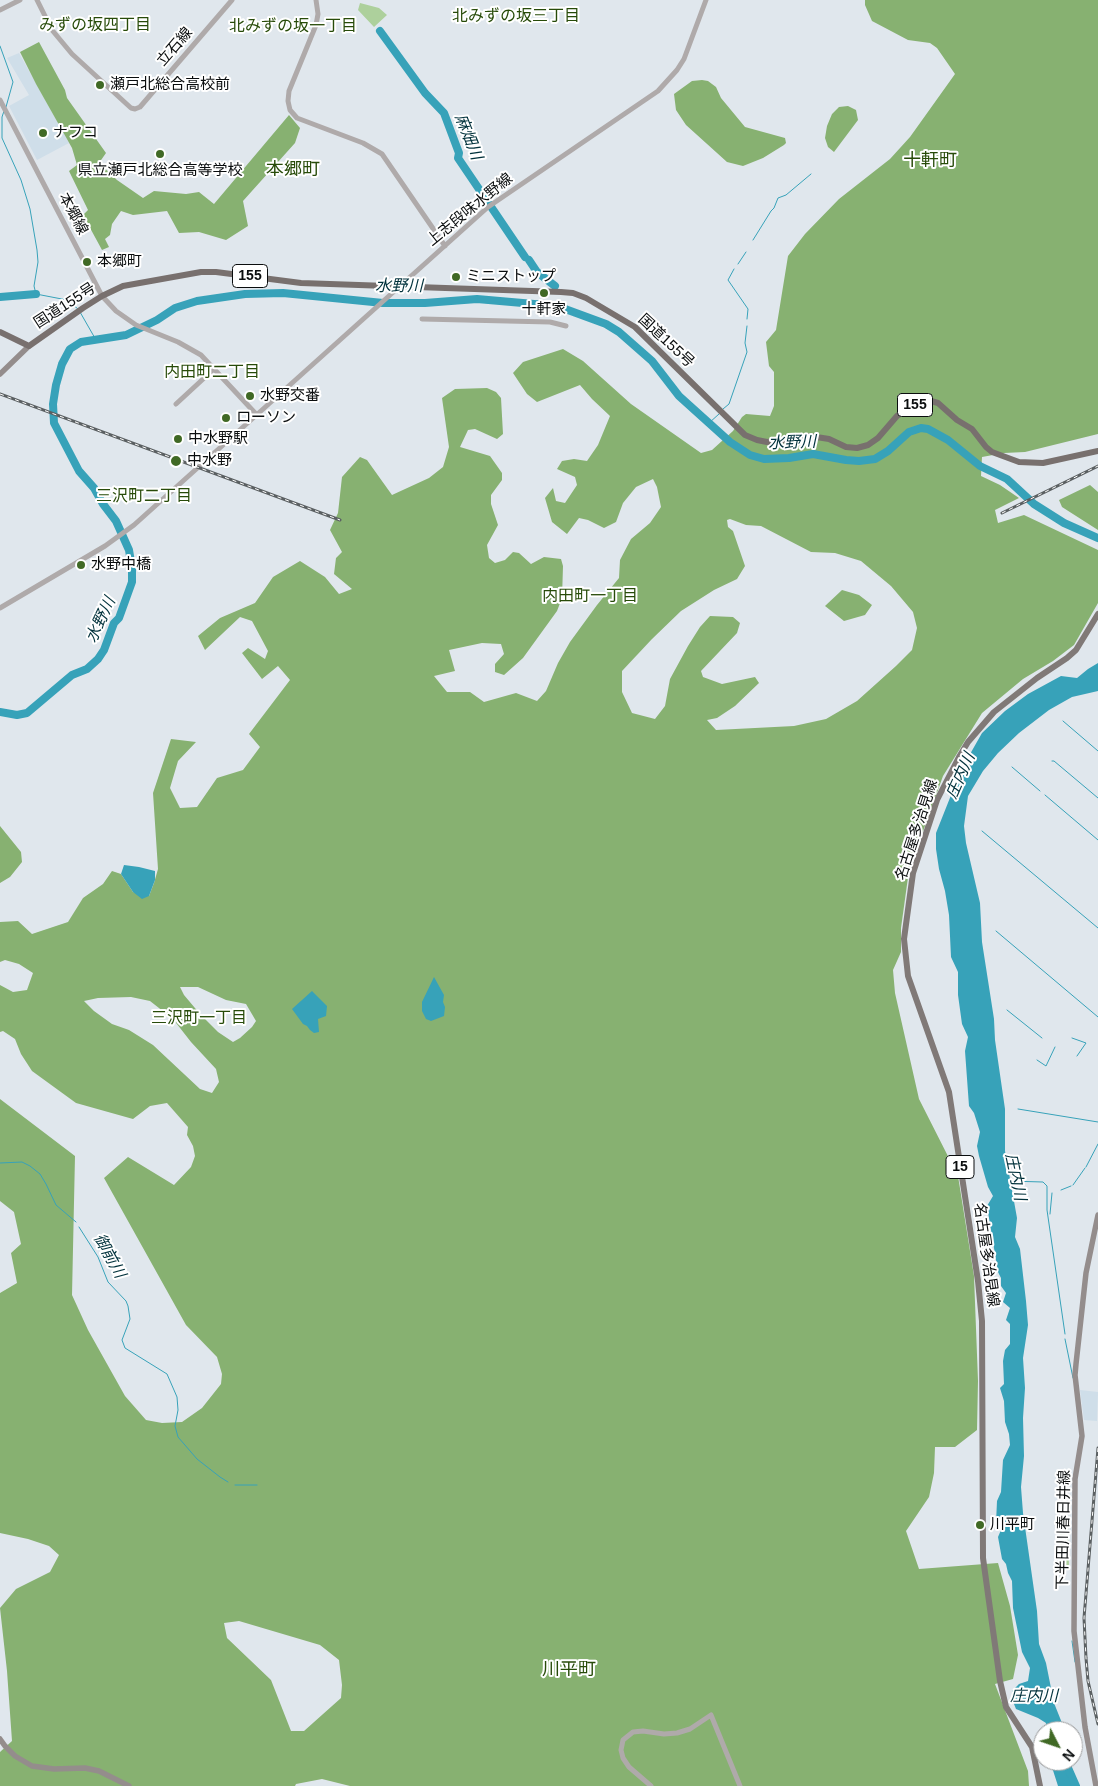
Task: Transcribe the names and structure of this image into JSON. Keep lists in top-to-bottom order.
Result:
{
  "streets": {
    "highway": ["155", "国道155号"],
    "main road": ["名古屋多治見線", "15", "下半田川春日井線"],
    "street": ["立石線", "上志段味水野線", "本郷線"]
  },
  "crossings": [
    ["上志段味水野線", "本郷線"],
    ["上志段味水野線", "国道155号"],
    ["本郷線", "国道155号"]
  ],
  "districts": [
    "北みずの坂三丁目",
    "みずの坂四丁目",
    "北みずの坂一丁目",
    "十軒町",
    "本郷町",
    "内田町二丁目",
    "三沢町二丁目",
    "内田町一丁目",
    "三沢町一丁目",
    "川平町"
  ],
  "water": [
    "麻畑川",
    "水野川",
    "庄内川",
    "御前川"
  ],
  "places": [
    "瀬戸北総合高校前",
    "ナフコ",
    "県立瀬戸北総合高等学校",
    "本郷町",
    "ミニストップ",
    "十軒家",
    "水野交番",
    "ローソン",
    "中水野駅",
    "中水野",
    "水野中橋",
    "川平町"
  ],
  "north": "bottom right"
}
